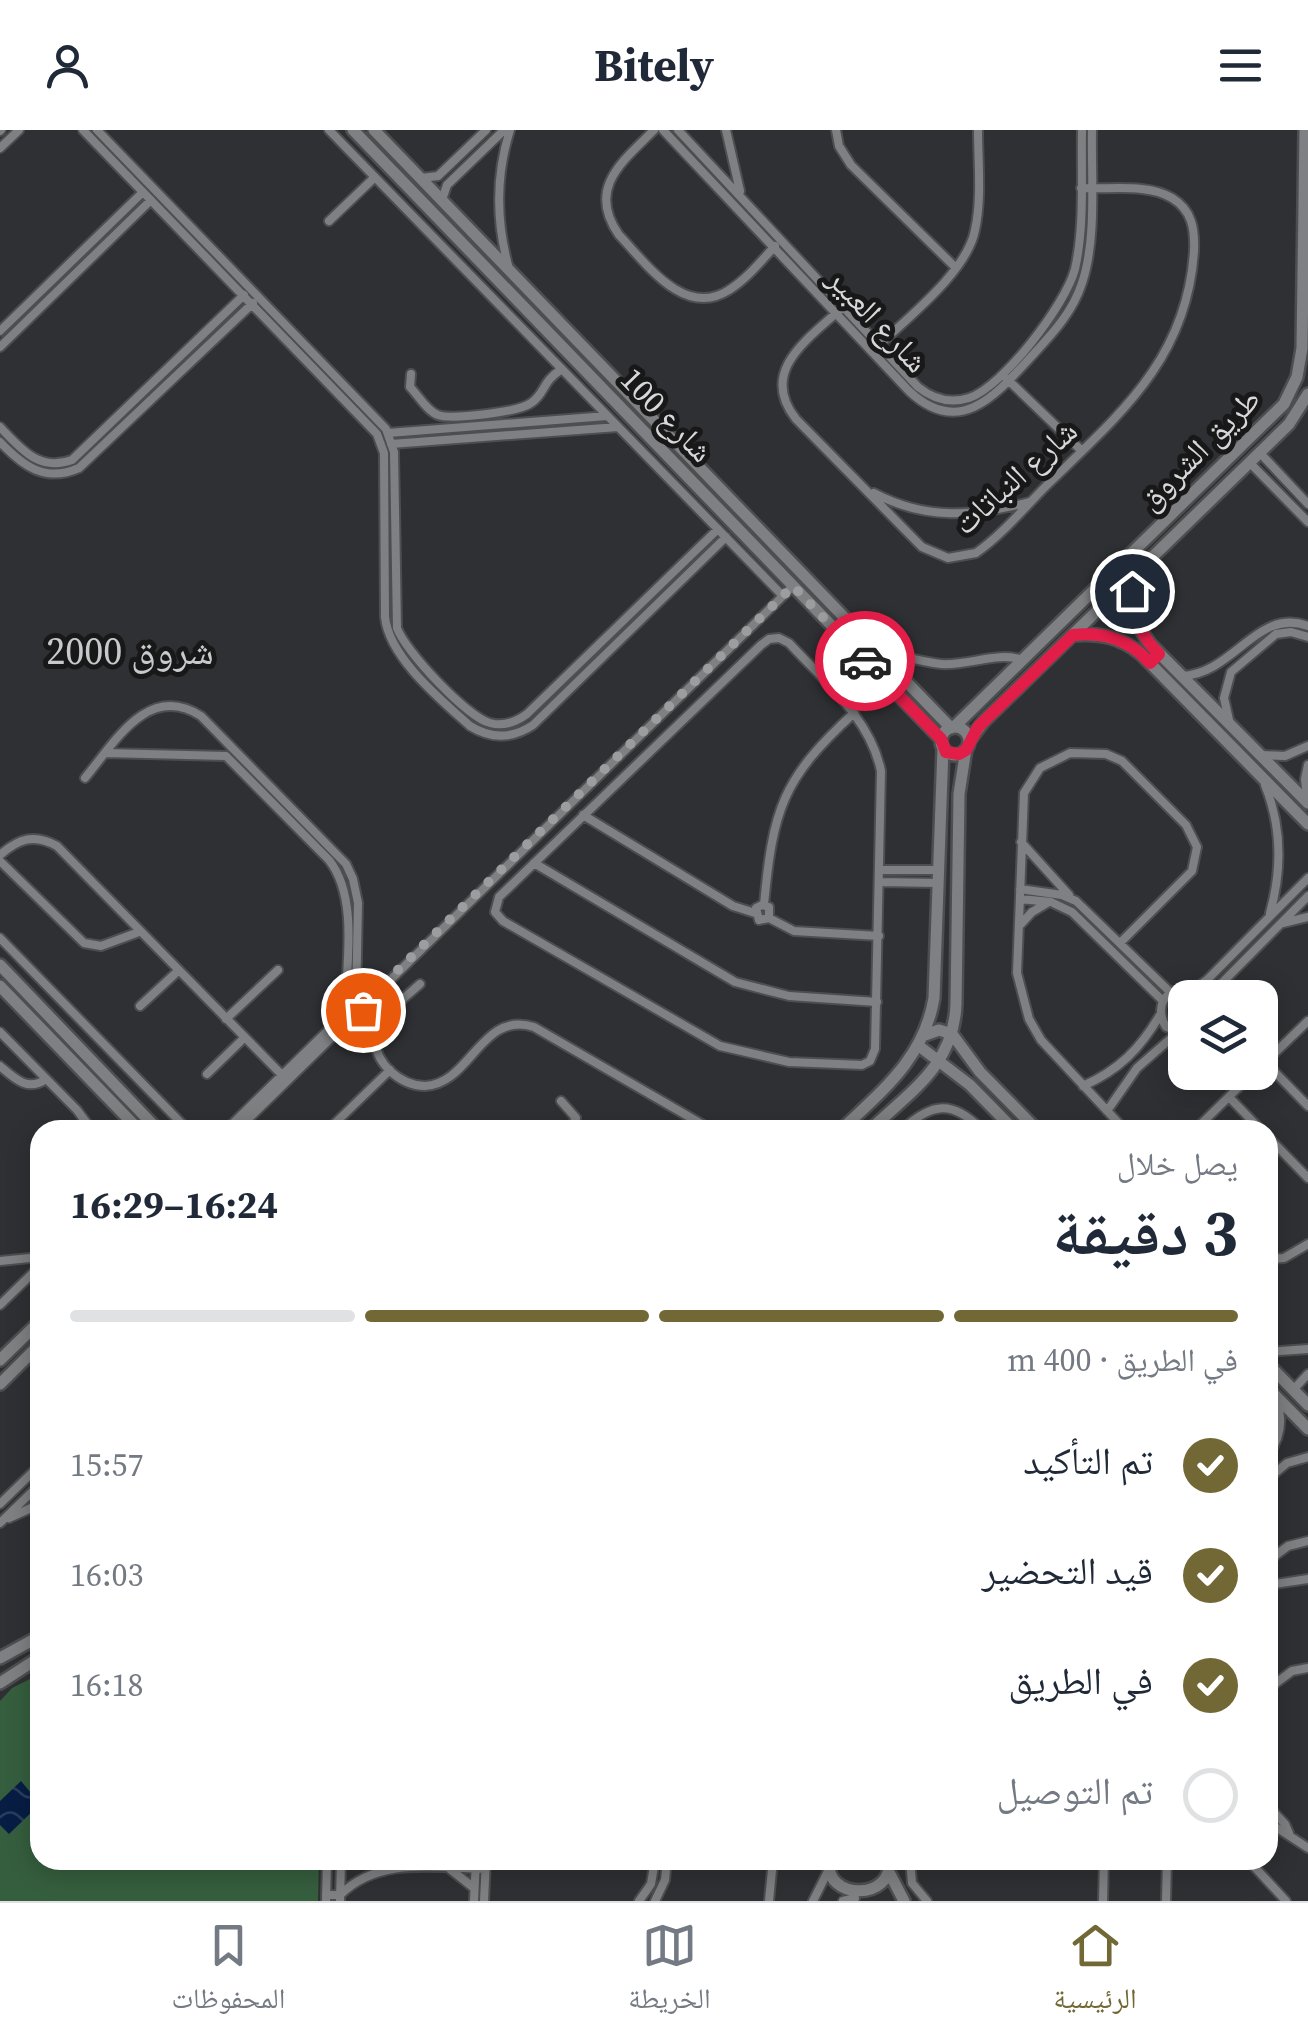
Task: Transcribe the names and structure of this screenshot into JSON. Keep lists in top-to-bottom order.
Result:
{
  "streets": {
    "street": [
      "شارع العبير",
      "شارع 100",
      "طريق الشروق",
      "شارع النباتات"
    ]
  },
  "crossings": [
    ["شارع العبير", "شارع النباتات"],
    ["شارع 100", "طريق الشروق"]
  ],
  "districts": ["شروق 2000"],
  "page": {
    "header": "Bitely",
    "heading": ["3 دقيقة", "يصل خلال", "16:24–16:29"],
    "bar": "في الطريق · 400 m",
    "list": [
      ["تم التأكيد", "15:57"],
      ["قيد التحضير", "16:03"],
      ["في الطريق", "16:18"],
      "تم التوصيل"
    ],
    "tabs": ["الرئيسية", "الخريطة", "المحفوظات"]
  }
}
